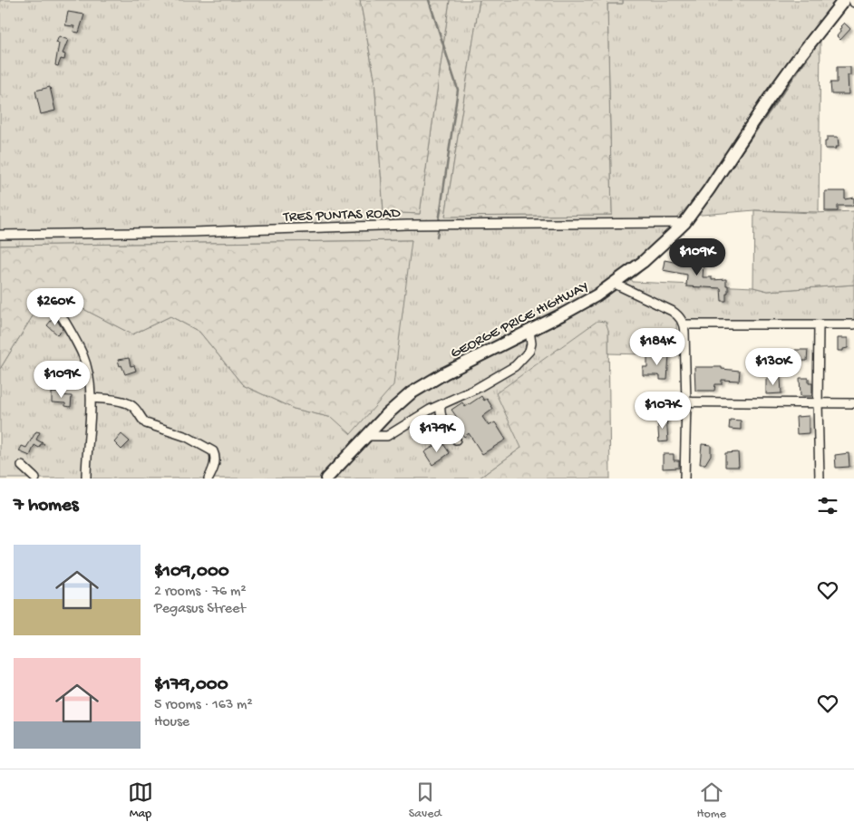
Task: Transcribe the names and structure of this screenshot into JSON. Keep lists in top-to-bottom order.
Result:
{
  "streets": {
    "highway": ["GEORGE PRICE HIGHWAY"],
    "street": ["TRES PUNTAS ROAD"]
  },
  "crossings": [
    ["TRES PUNTAS ROAD", "GEORGE PRICE HIGHWAY"]
  ],
  "page": {
    "price": [
      "$109K",
      "$260K",
      "$184K",
      "$130K",
      "$109K",
      "$107K",
      "$179K"
    ],
    "heading": "7 homes",
    "list": [
      {
        "name": "$109,000",
        "note": "2 rooms · 76 m² · Pegasus Street"
      },
      {
        "name": "$179,000",
        "note": "5 rooms · 163 m² · House"
      }
    ],
    "tabs": ["Map", "Saved", "Home"]
  }
}
